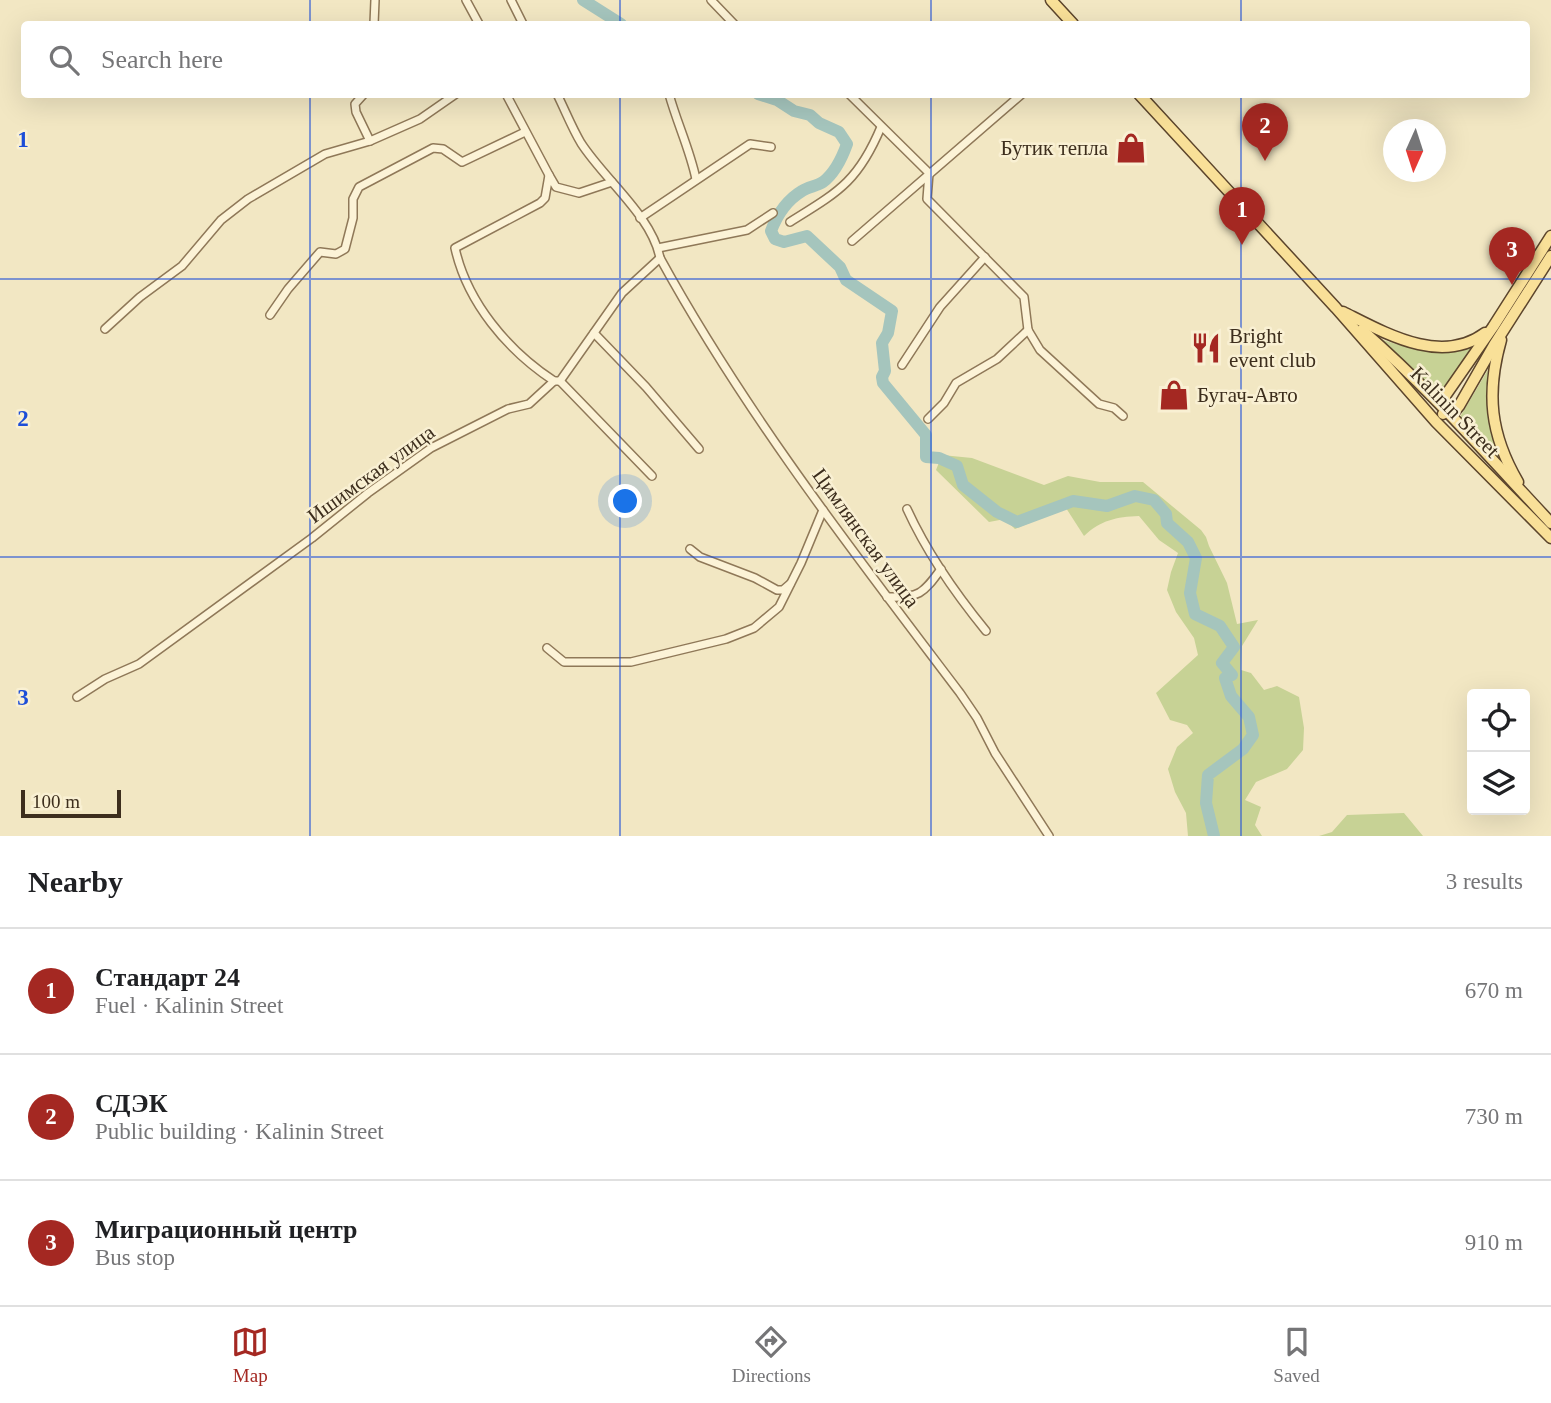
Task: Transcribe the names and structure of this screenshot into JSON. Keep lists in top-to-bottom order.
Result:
{
  "streets": {
    "main road": ["Kalinin Street"],
    "street": ["Ишимская улица", "Цимлянская улица"]
  },
  "crossings": [
    ["Ишимская улица", "Цимлянская улица"]
  ],
  "places": {
    "shop": ["Бутик тепла", "Бугач-Авто"],
    "restaurant": ["Bright event club"]
  },
  "scale_bar": "100 m",
  "north": "bottom",
  "page": {
    "search": "Search here",
    "pins": ["2", "1", "3"],
    "scale": "100 m",
    "heading": ["Nearby", "3 results"],
    "list": [
      {
        "mark": "1",
        "name": "Стандарт 24",
        "note": "Fuel · Kalinin Street",
        "value": "670 m"
      },
      {
        "mark": "2",
        "name": "СДЭК",
        "note": "Public building · Kalinin Street",
        "value": "730 m"
      },
      {
        "mark": "3",
        "name": "Миграционный центр",
        "note": "Bus stop",
        "value": "910 m"
      }
    ],
    "nav": ["Map", "Directions", "Saved"]
  },
  "grid": {
    "rows": ["1", "2", "3"]
  }
}
